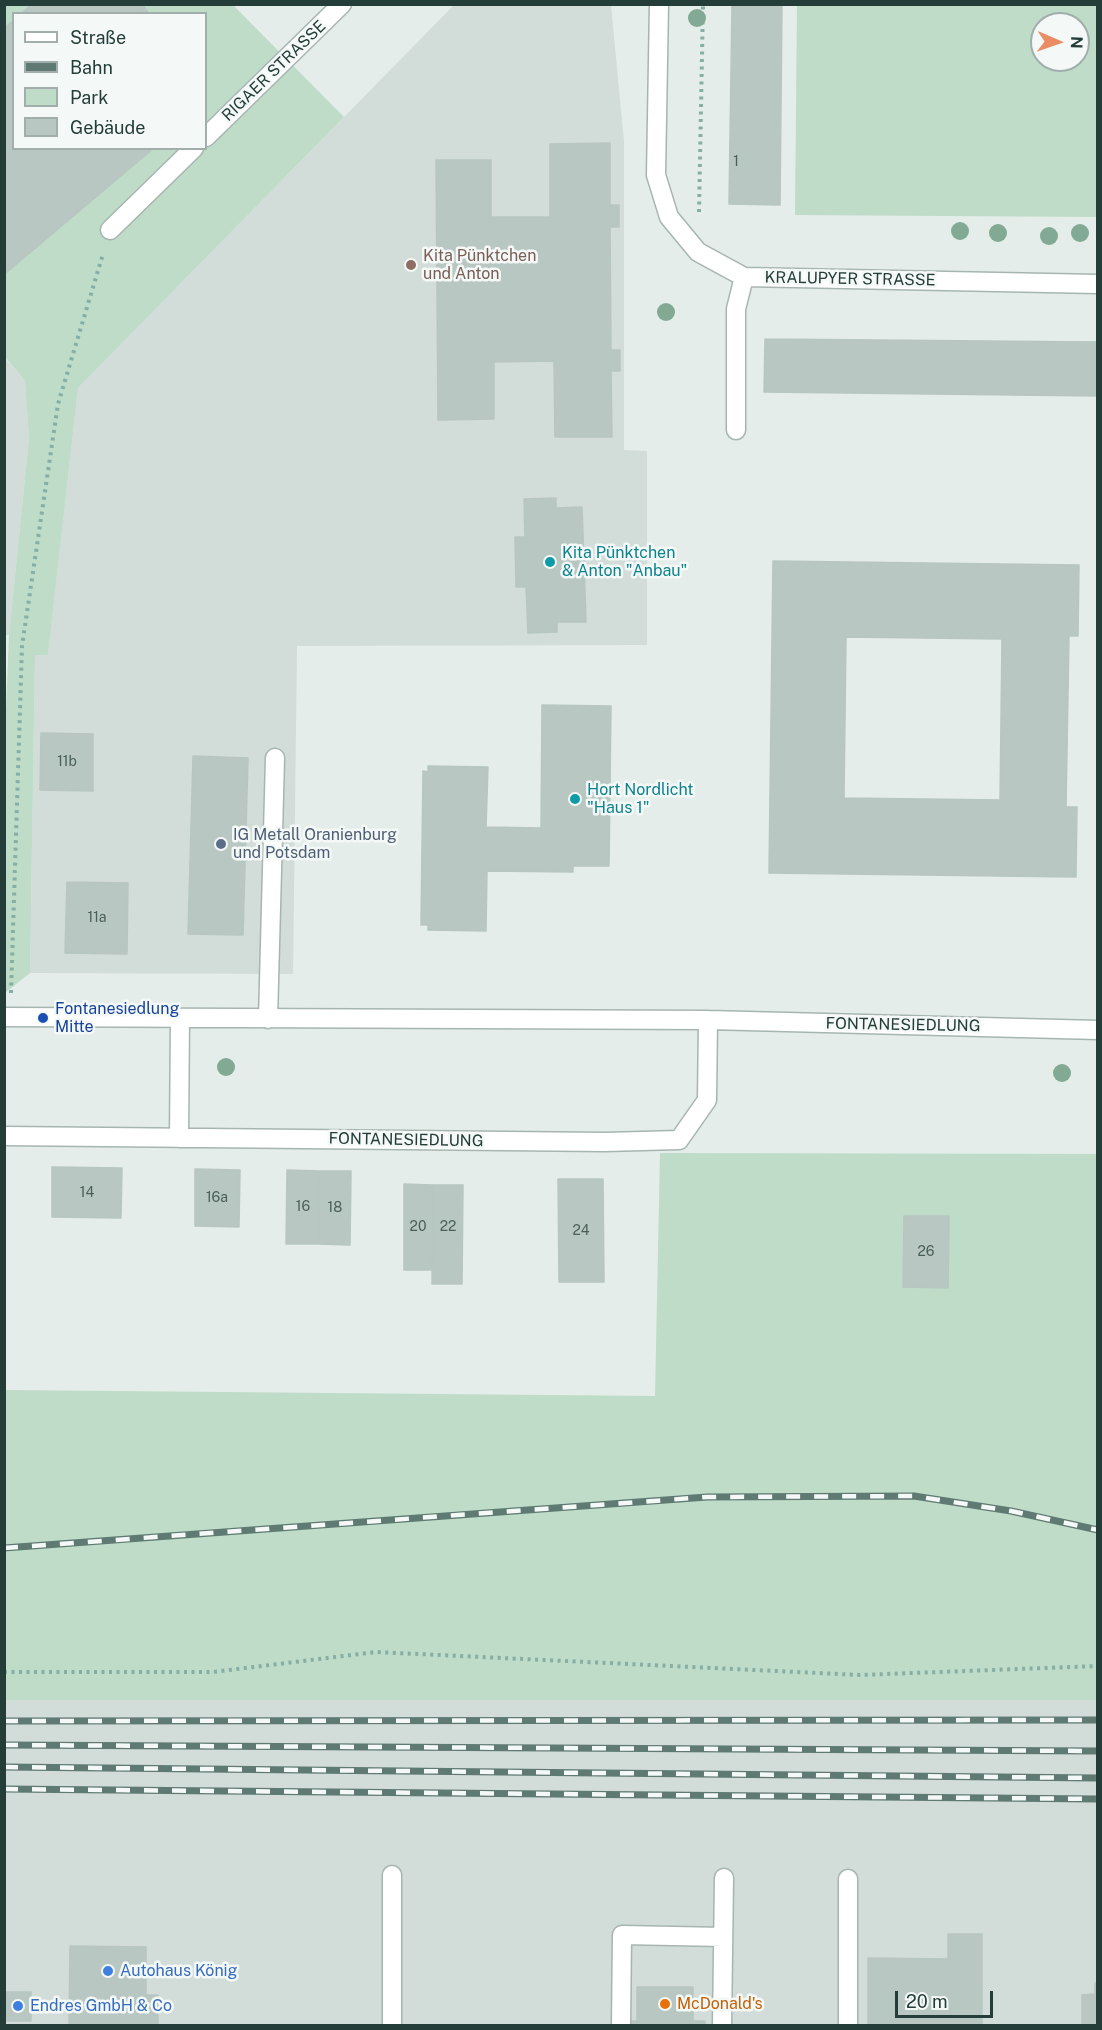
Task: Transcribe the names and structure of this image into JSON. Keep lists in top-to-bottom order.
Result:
{
  "streets": {
    "street": ["RIGAER STRASSE", "KRALUPYER STRASSE", "FONTANESIEDLUNG"]
  },
  "places": [
    "Kita Pünktchen und Anton",
    "Kita Pünktchen & Anton \"Anbau\"",
    "Hort Nordlicht \"Haus 1\"",
    "IG Metall Oranienburg und Potsdam",
    "Fontanesiedlung Mitte",
    "Autohaus König",
    "McDonald's",
    "Endres GmbH & Co"
  ],
  "house_numbers": [
    "1",
    "11b",
    "11a",
    "14",
    "16a",
    "16",
    "18",
    "20",
    "22",
    "24",
    "26"
  ],
  "legend": [
    "Straße",
    "Bahn",
    "Park",
    "Gebäude"
  ],
  "scale_bar": "20 m",
  "north": "right"
}
